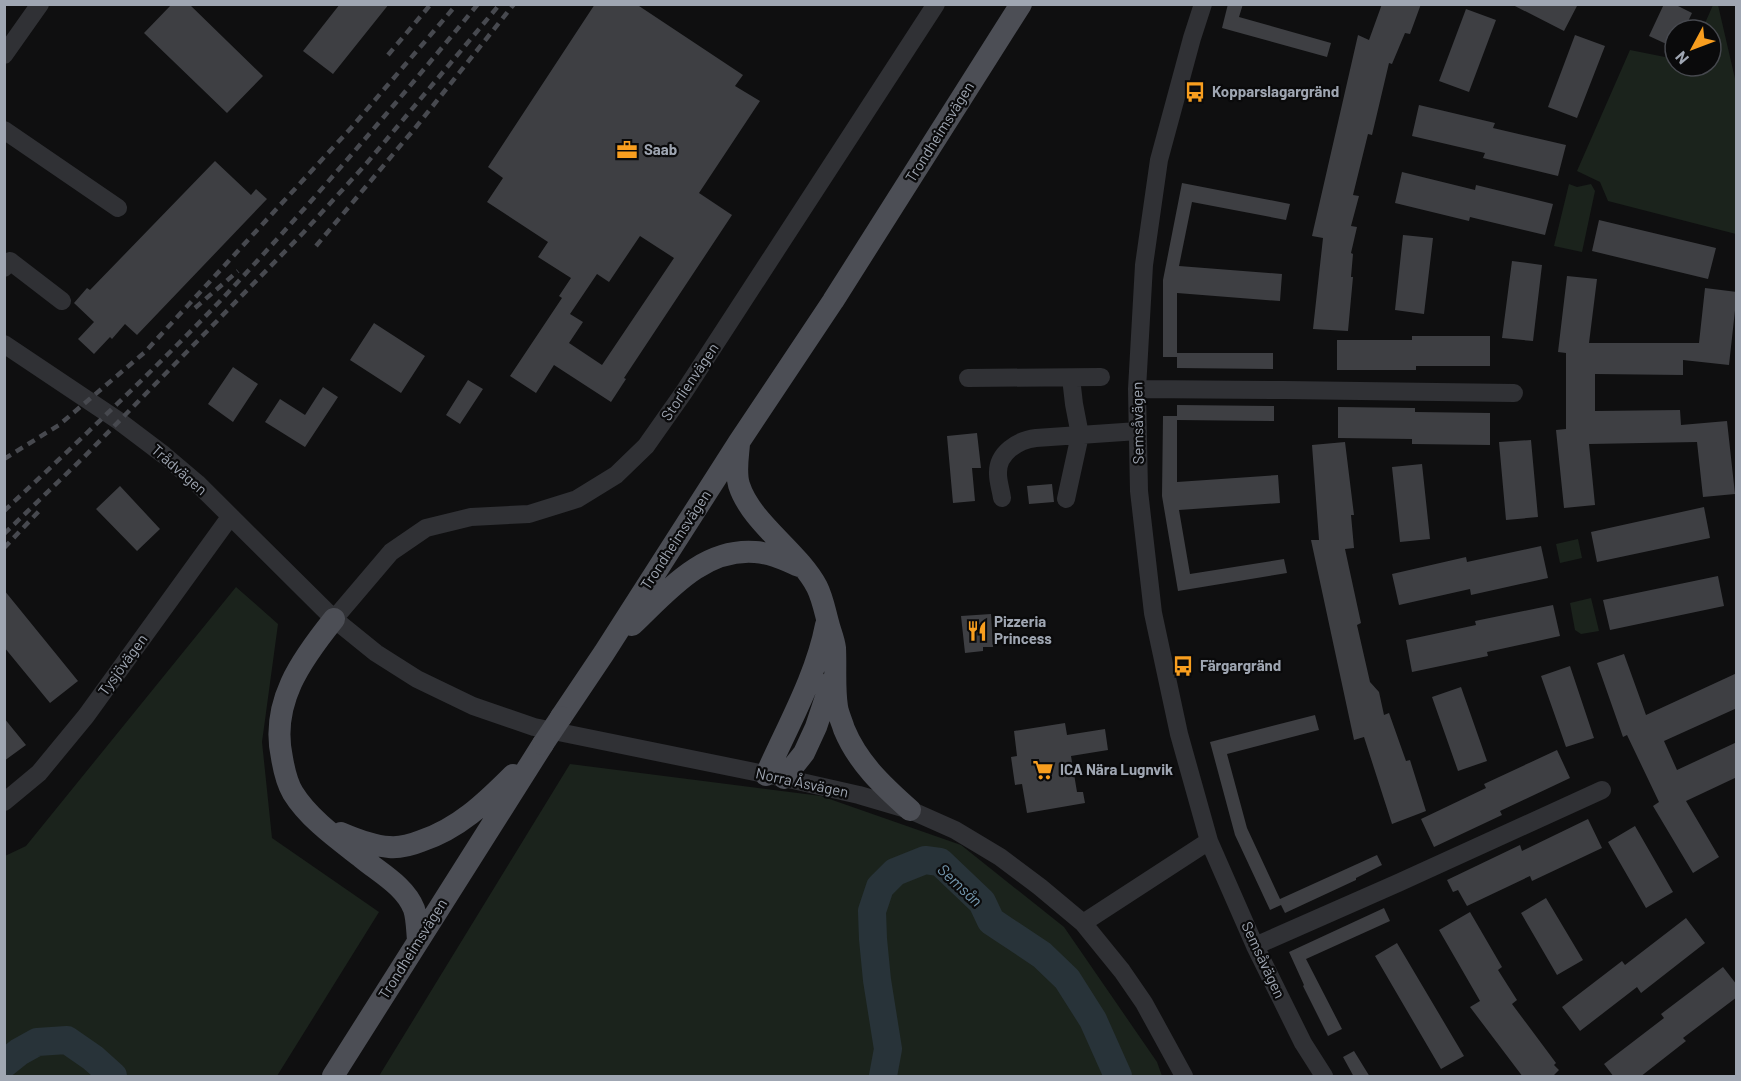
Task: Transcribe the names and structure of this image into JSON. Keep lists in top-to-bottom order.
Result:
{
  "streets": {
    "main road": ["Trondheimsvägen"],
    "street": [
      "Storlienvägen",
      "Semsåvägen",
      "Trådvägen",
      "Tysjövägen",
      "Norra Åsvägen"
    ]
  },
  "crossings": [
    ["Trondheimsvägen", "Norra Åsvägen"],
    ["Storlienvägen", "Trådvägen"],
    ["Storlienvägen", "Norra Åsvägen"],
    ["Trådvägen", "Tysjövägen"],
    ["Trådvägen", "Norra Åsvägen"]
  ],
  "water": ["Semsån"],
  "places": {
    "bus stop": ["Kopparslagargränd", "Färgargränd"],
    "office": ["Saab"],
    "restaurant": ["Pizzeria Princess"],
    "supermarket": ["ICA Nära Lugnvik"]
  },
  "north": "bottom left"
}
